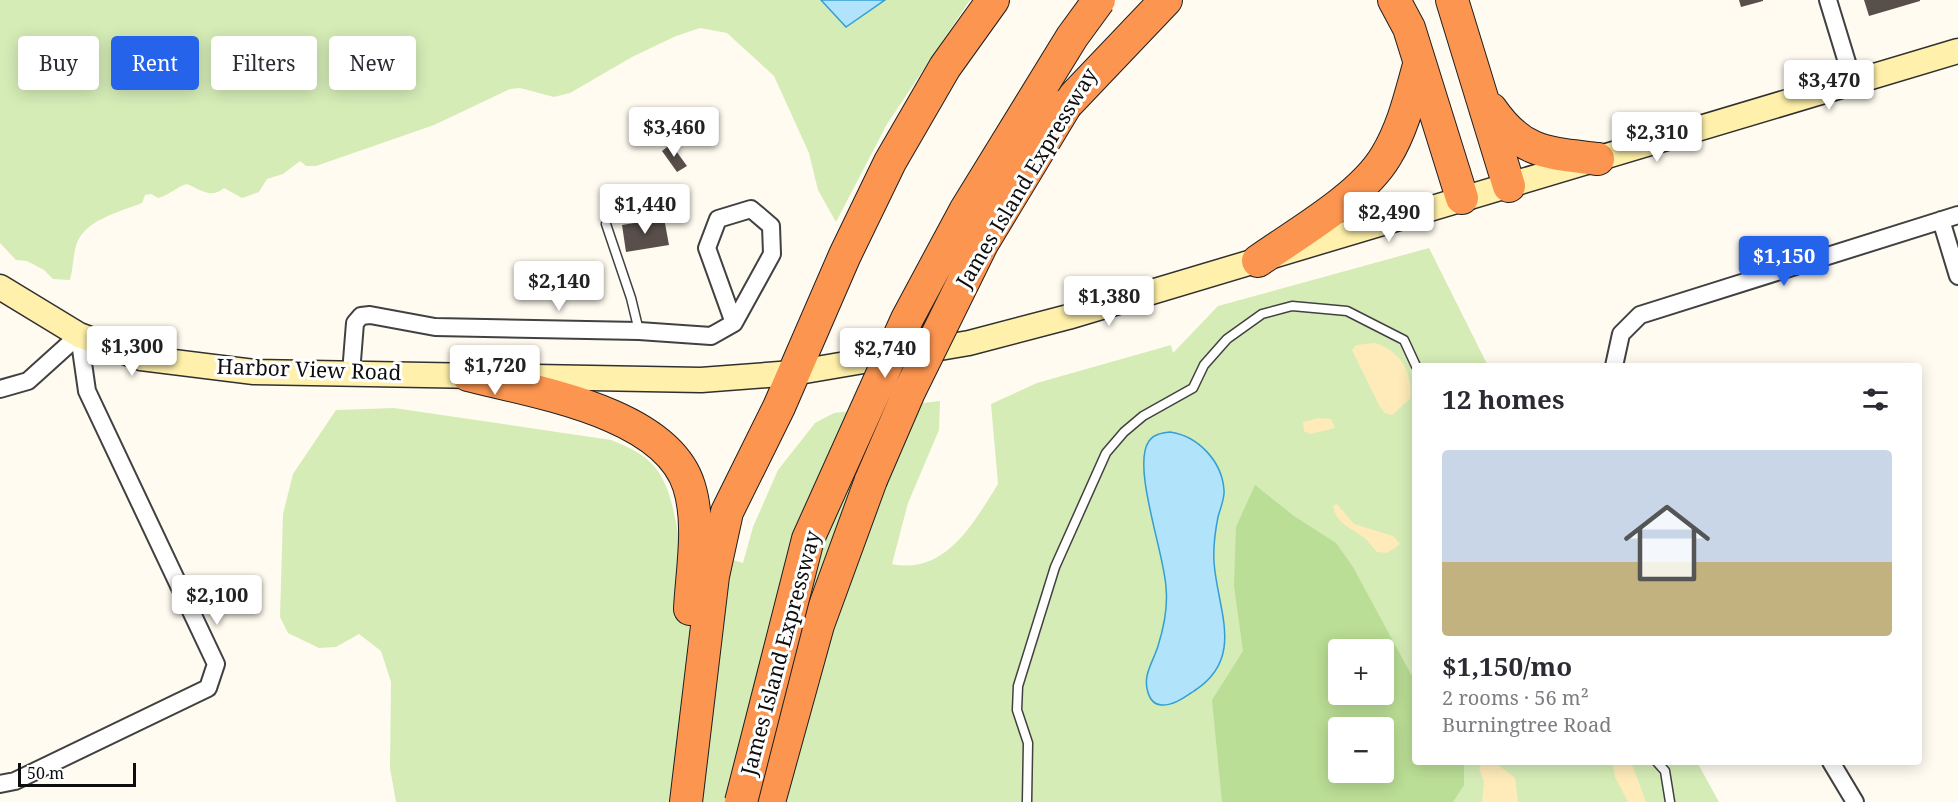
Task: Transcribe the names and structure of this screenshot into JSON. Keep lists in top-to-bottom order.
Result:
{
  "streets": {
    "highway": ["James Island Expressway"],
    "main road": ["Harbor View Road"]
  },
  "scale_bar": "50 m",
  "page": {
    "chip": [
      "Buy",
      "Rent",
      "Filters",
      "New"
    ],
    "price": [
      "$3,470",
      "$3,460",
      "$2,310",
      "$1,440",
      "$2,490",
      "$1,150",
      "$2,140",
      "$1,380",
      "$1,300",
      "$2,740",
      "$1,720",
      "$2,100"
    ],
    "heading": "12 homes",
    "list": [
      {
        "name": "$1,150/mo",
        "note": "2 rooms · 56 m² · Burningtree Road"
      }
    ],
    "map_buttons": ["+", "−"],
    "scale": "50 m"
  }
}
